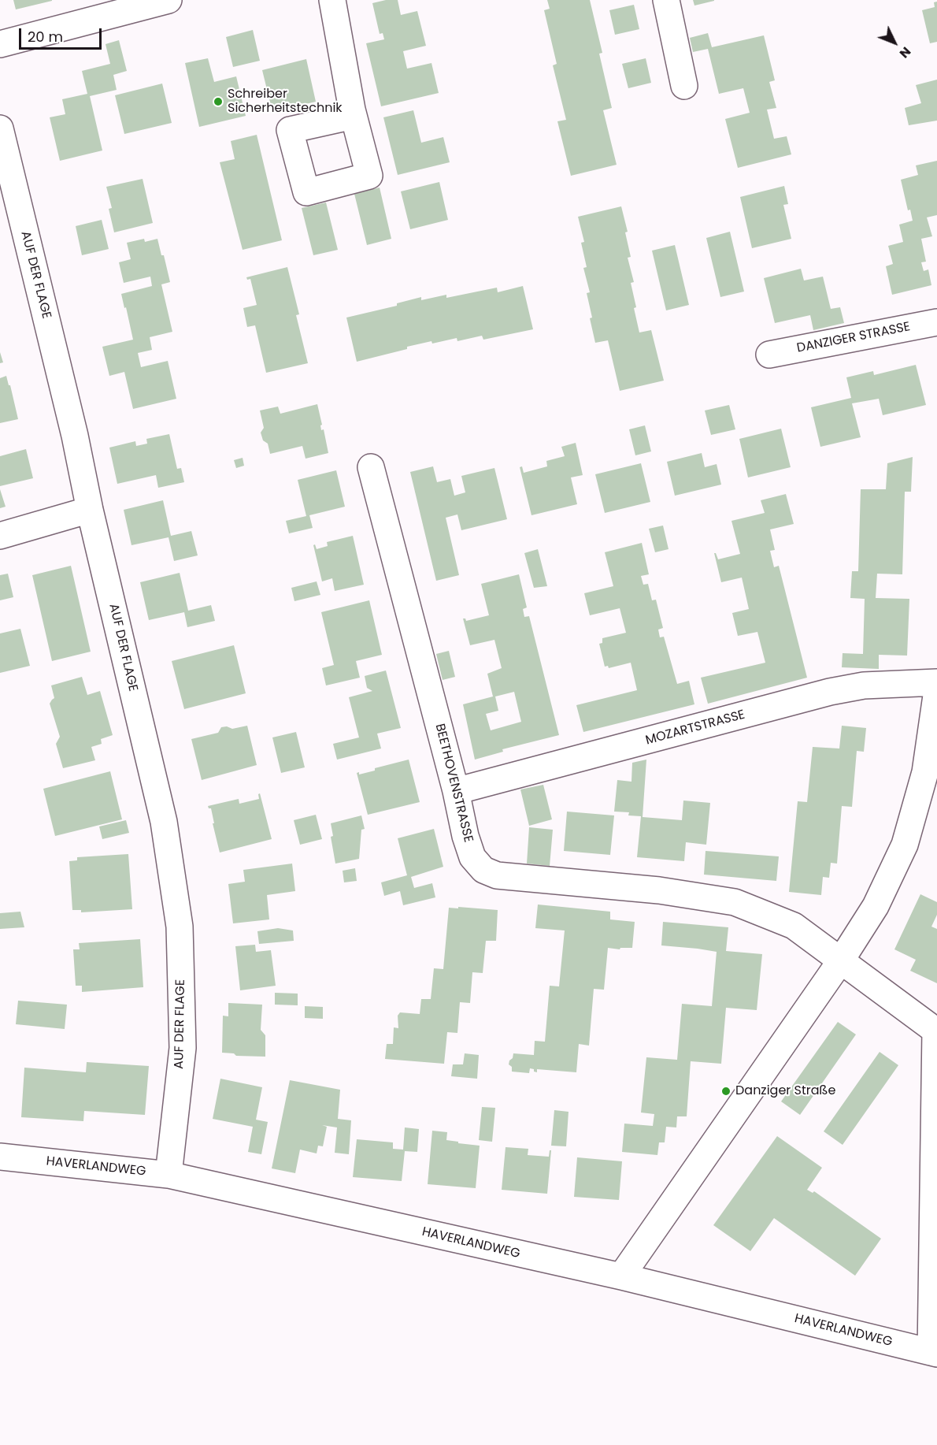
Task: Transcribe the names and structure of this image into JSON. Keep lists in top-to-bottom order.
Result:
{
  "streets": {
    "street": [
      "AUF DER FLAGE",
      "DANZIGER STRASSE",
      "MOZARTSTRASSE",
      "BEETHOVENSTRASSE",
      "HAVERLANDWEG"
    ]
  },
  "crossings": [
    ["AUF DER FLAGE", "HAVERLANDWEG"],
    ["MOZARTSTRASSE", "BEETHOVENSTRASSE"]
  ],
  "places": ["Schreiber Sicherheitstechnik", "Danziger Straße"],
  "scale_bar": "20 m",
  "north": "bottom right"
}
